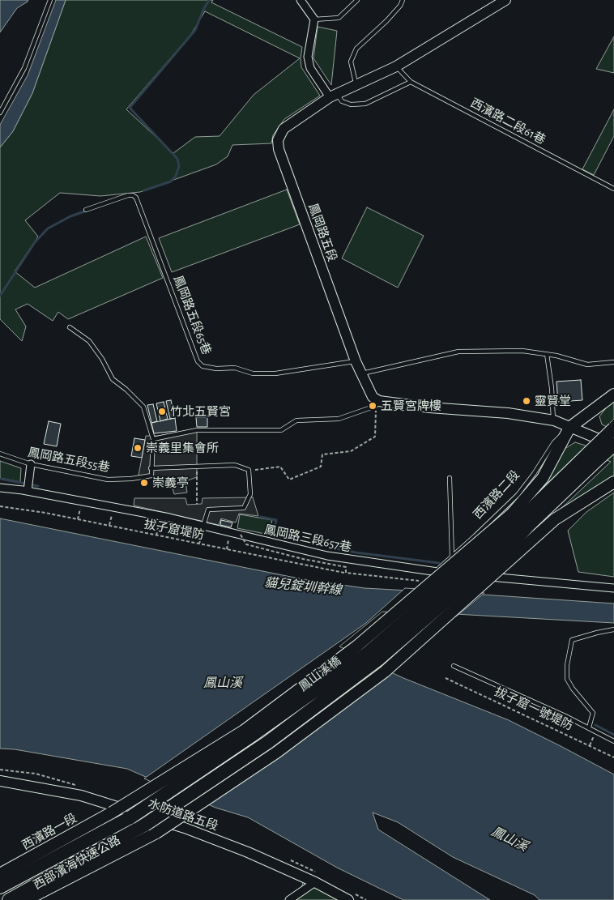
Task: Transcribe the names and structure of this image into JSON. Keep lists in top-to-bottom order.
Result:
{
  "streets": {
    "highway": ["鳳山溪橋", "西部濱海快速公路"],
    "main road": ["西濱路二段", "西濱路一段"],
    "street": ["鳳岡路五段", "鳳岡路三段657巷", "水防道路五段"],
    "lane": ["西濱路二段61巷", "鳳岡路五段65巷", "鳳岡路五段55巷"],
    "path": ["拔子窟堤防", "拔子窟一號堤防"]
  },
  "crossings": [
    ["西濱路二段61巷", "鳳岡路五段"],
    ["鳳岡路五段", "鳳岡路五段65巷"],
    ["西濱路二段", "鳳岡路三段657巷"],
    ["西濱路二段", "鳳山溪橋"],
    ["鳳岡路三段657巷", "鳳山溪橋"],
    ["鳳山溪橋", "西濱路一段"],
    ["鳳山溪橋", "西部濱海快速公路"]
  ],
  "water": ["貓兒錠圳幹線", "鳳山溪"],
  "places": [
    "靈賢堂",
    "五賢宮牌樓",
    "竹北五賢宮",
    "崇義里集會所",
    "崇義亭"
  ]
}
